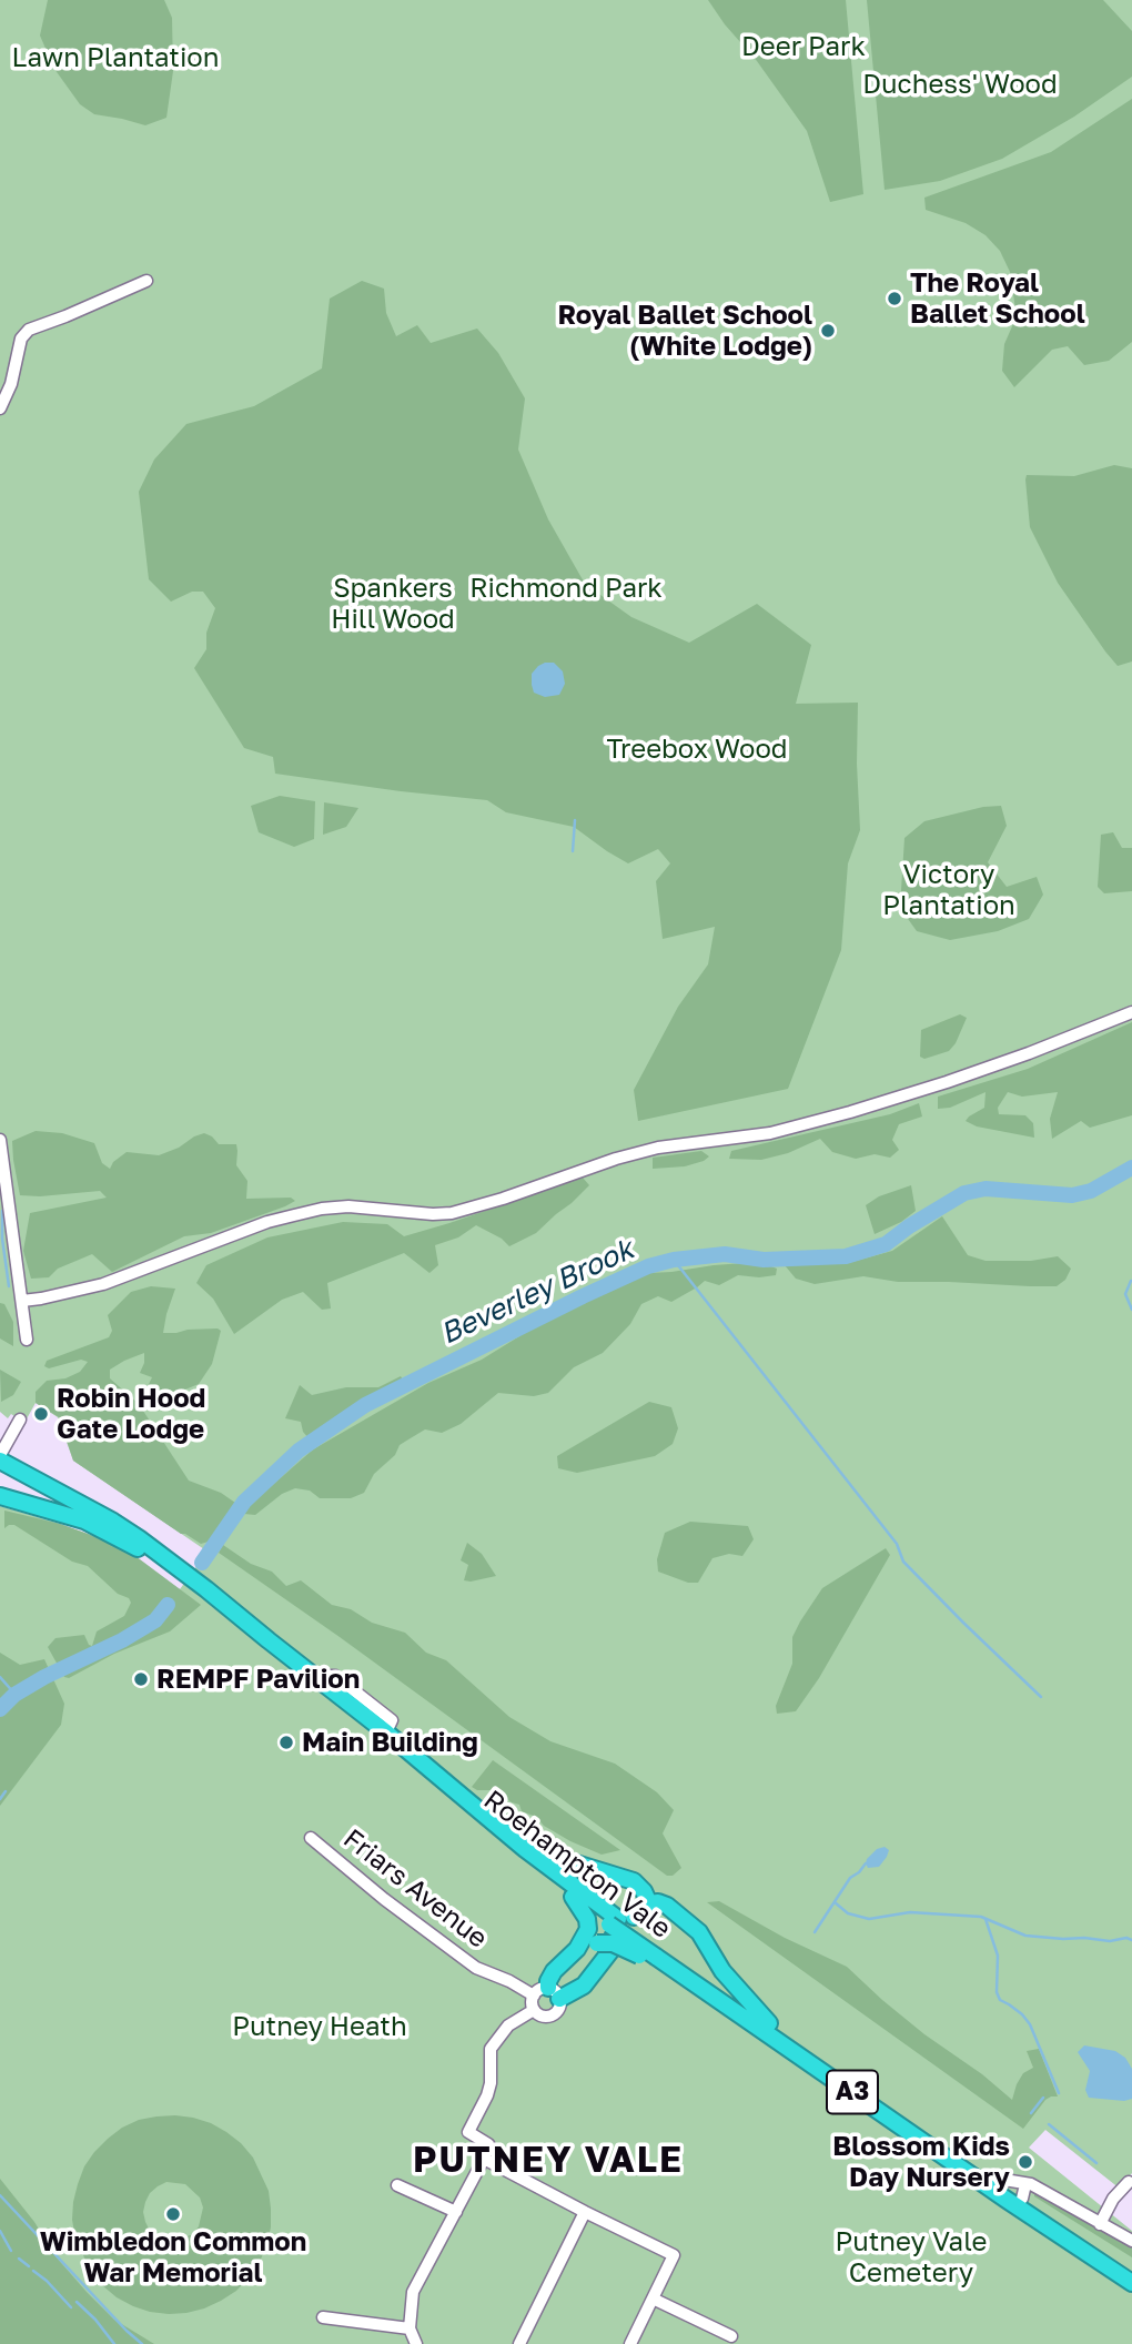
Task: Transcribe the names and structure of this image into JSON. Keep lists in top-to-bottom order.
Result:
{
  "streets": {
    "highway": ["Roehampton Vale", "A3"],
    "street": ["Friars Avenue"]
  },
  "crossings": [
    ["Roehampton Vale", "A3"]
  ],
  "districts": ["PUTNEY VALE"],
  "water": ["Beverley Brook"],
  "parks": [
    "Deer Park",
    "Lawn Plantation",
    "Duchess' Wood",
    "Spankers Hill Wood",
    "Richmond Park",
    "Treebox Wood",
    "Victory Plantation",
    "Putney Heath",
    "Putney Vale Cemetery"
  ],
  "places": [
    "The Royal Ballet School",
    "Royal Ballet School (White Lodge)",
    "Robin Hood Gate Lodge",
    "REMPF Pavilion",
    "Main Building",
    "Blossom Kids Day Nursery",
    "Wimbledon Common War Memorial"
  ]
}
